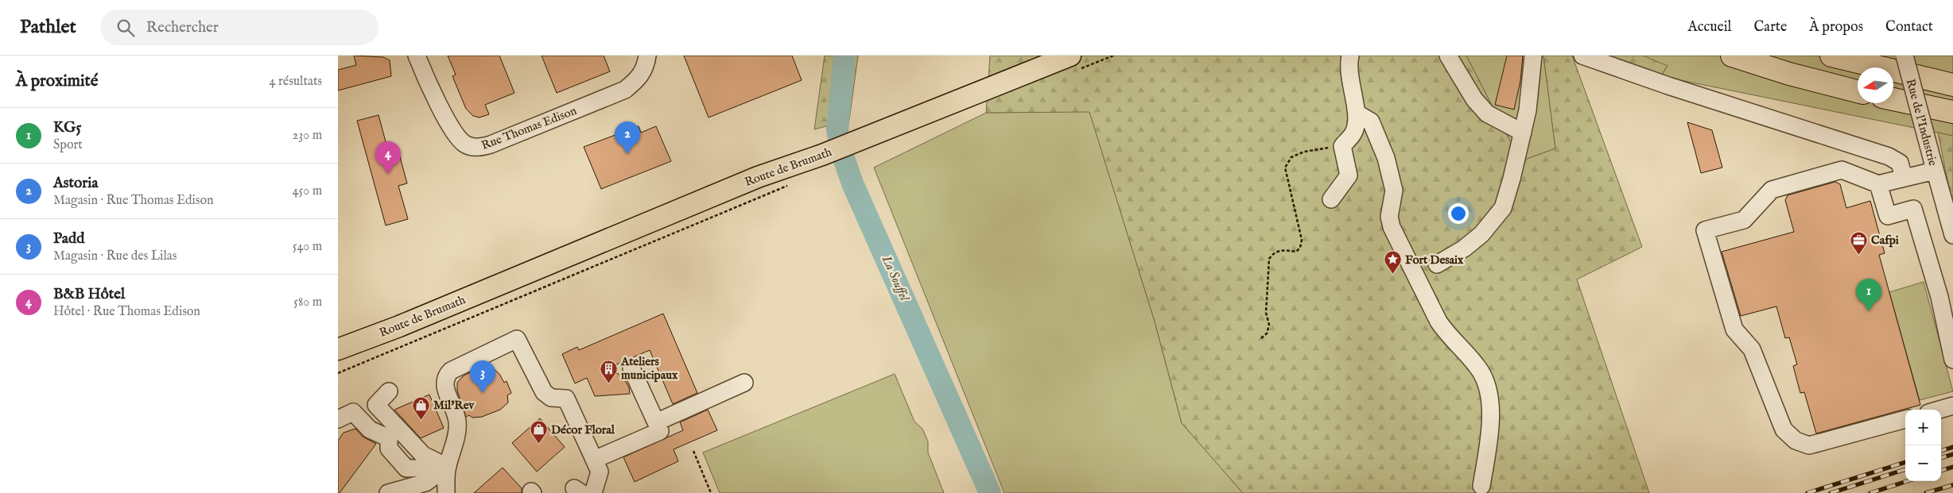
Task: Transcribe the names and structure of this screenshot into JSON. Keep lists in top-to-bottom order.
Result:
{
  "streets": {
    "main road": ["Route de Brumath"],
    "street": ["Rue de l'Industrie", "Rue Thomas Edison"]
  },
  "water": ["La Souffel"],
  "places": {
    "office": ["Cafpi"],
    "place": ["Fort Desaix"],
    "building": ["Ateliers municipaux"],
    "shop": ["Mil'Rev", "Décor Floral"]
  },
  "north": "left",
  "page": {
    "header": "Pathlet",
    "search": "Rechercher",
    "nav": [
      "Accueil",
      "Carte",
      "À propos",
      "Contact"
    ],
    "heading": ["À proximité", "4 résultats"],
    "list": [
      {
        "mark": "1",
        "name": "KG5",
        "note": "Sport",
        "value": "230 m"
      },
      {
        "mark": "2",
        "name": "Astoria",
        "note": "Magasin · Rue Thomas Edison",
        "value": "450 m"
      },
      {
        "mark": "3",
        "name": "Padd",
        "note": "Magasin · Rue des Lilas",
        "value": "540 m"
      },
      {
        "mark": "4",
        "name": "B&B Hôtel",
        "note": "Hôtel · Rue Thomas Edison",
        "value": "580 m"
      }
    ],
    "pins": [
      "2",
      "4",
      "1",
      "3"
    ],
    "map_buttons": ["+", "−"]
  }
}
